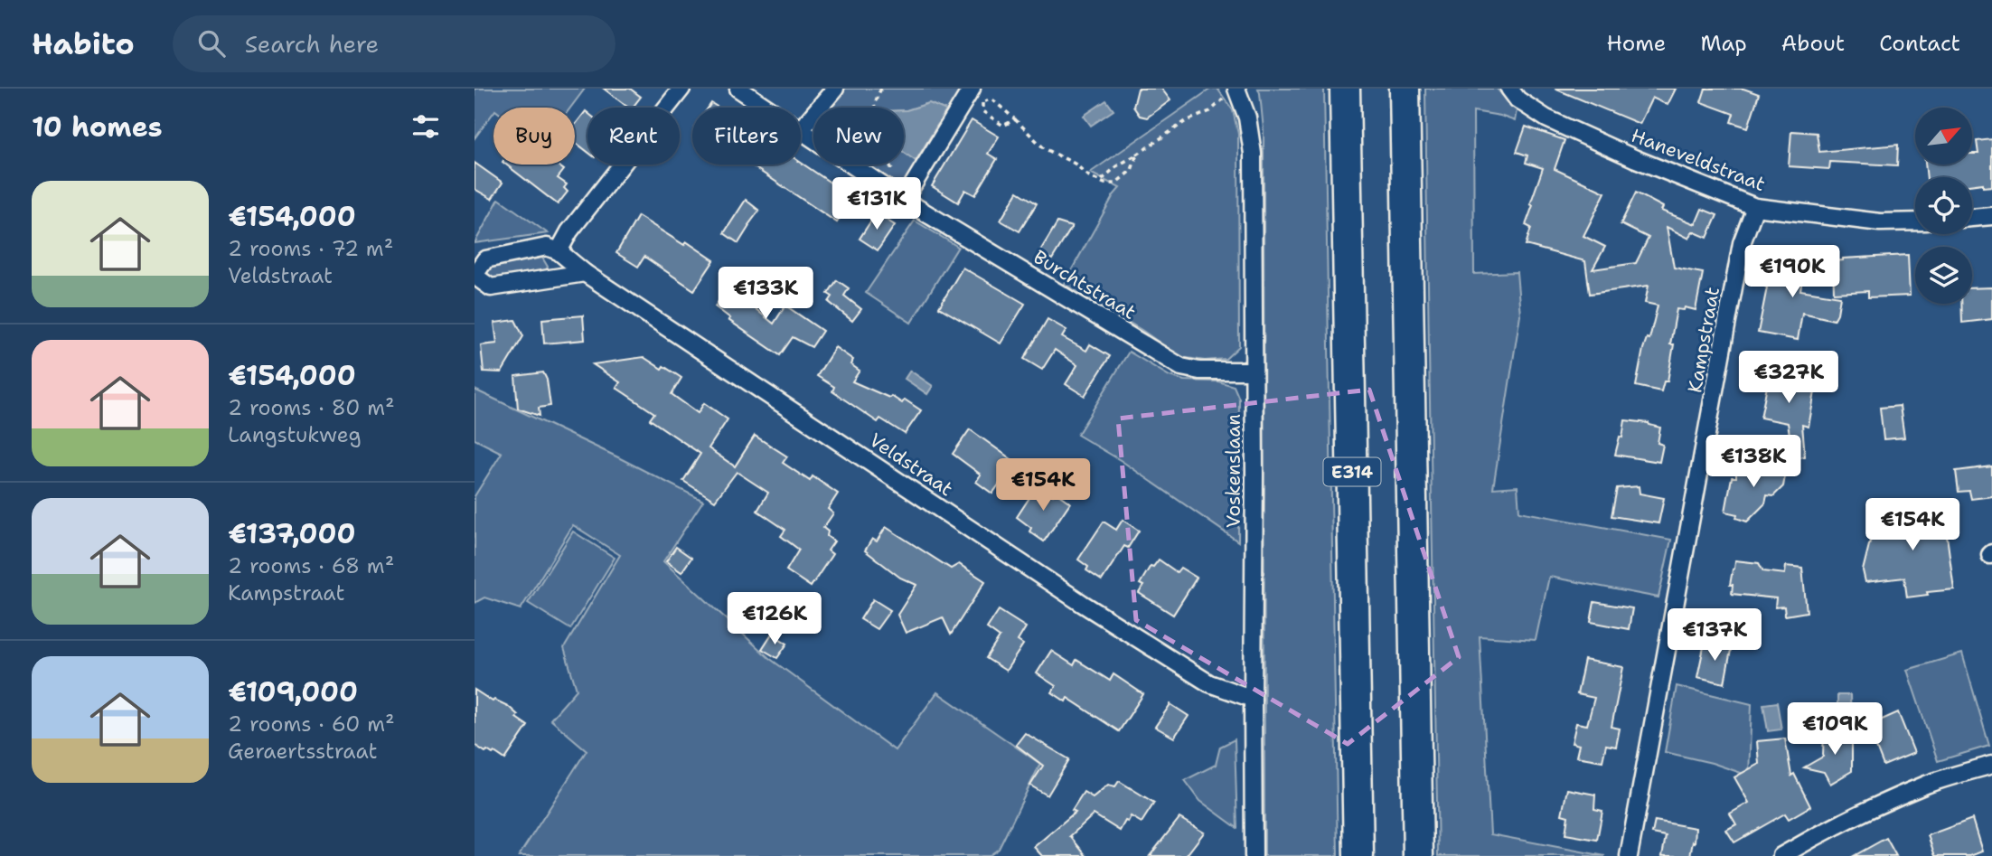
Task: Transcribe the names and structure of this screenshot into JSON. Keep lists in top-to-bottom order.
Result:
{
  "streets": {
    "highway": ["E314"],
    "street": [
      "Haneveldstraat",
      "Burchtstraat",
      "Kampstraat",
      "Veldstraat",
      "Voskenslaan"
    ]
  },
  "crossings": [
    ["Haneveldstraat", "Kampstraat"],
    ["Burchtstraat", "Voskenslaan"],
    ["Veldstraat", "Voskenslaan"]
  ],
  "north": "top right",
  "page": {
    "header": "Habito",
    "search": "Search here",
    "nav": [
      "Home",
      "Map",
      "About",
      "Contact"
    ],
    "heading": "10 homes",
    "chip": [
      "Buy",
      "Rent",
      "Filters",
      "New"
    ],
    "list": [
      {
        "name": "€154,000",
        "note": "2 rooms · 72 m² · Veldstraat"
      },
      {
        "name": "€154,000",
        "note": "2 rooms · 80 m² · Langstukweg"
      },
      {
        "name": "€137,000",
        "note": "2 rooms · 68 m² · Kampstraat"
      },
      {
        "name": "€109,000",
        "note": "2 rooms · 60 m² · Geraertsstraat"
      }
    ],
    "price": [
      "€131K",
      "€190K",
      "€133K",
      "€327K",
      "€138K",
      "€154K",
      "€154K",
      "€126K",
      "€137K",
      "€109K"
    ]
  }
}
